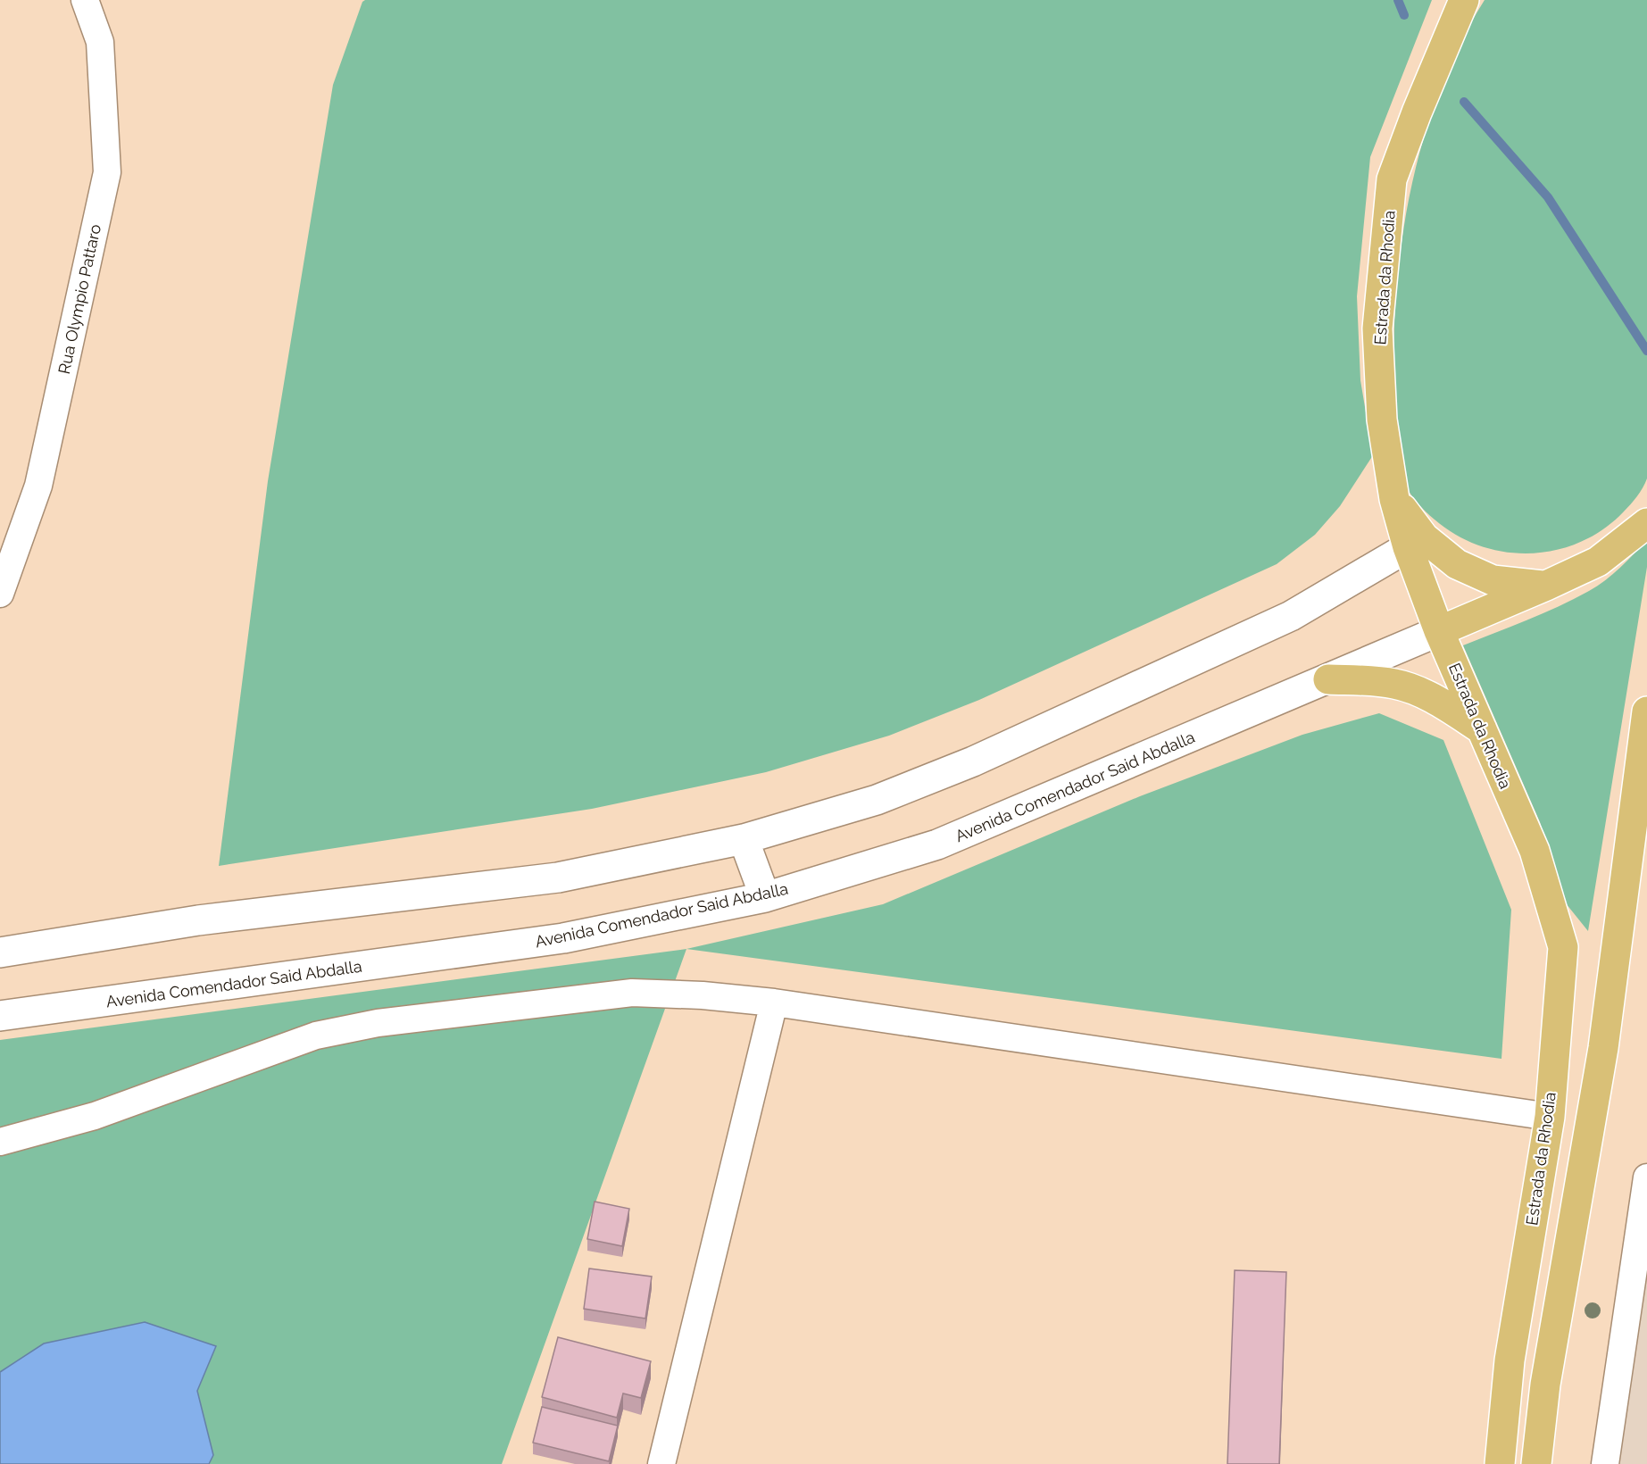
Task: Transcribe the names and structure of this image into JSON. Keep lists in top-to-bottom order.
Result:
{
  "streets": {
    "main road": ["Estrada da Rhodia"],
    "street": ["Rua Olympio Pattaro", "Avenida Comendador Said Abdalla"]
  },
  "crossings": [
    ["Estrada da Rhodia", "Avenida Comendador Said Abdalla"]
  ]
}
